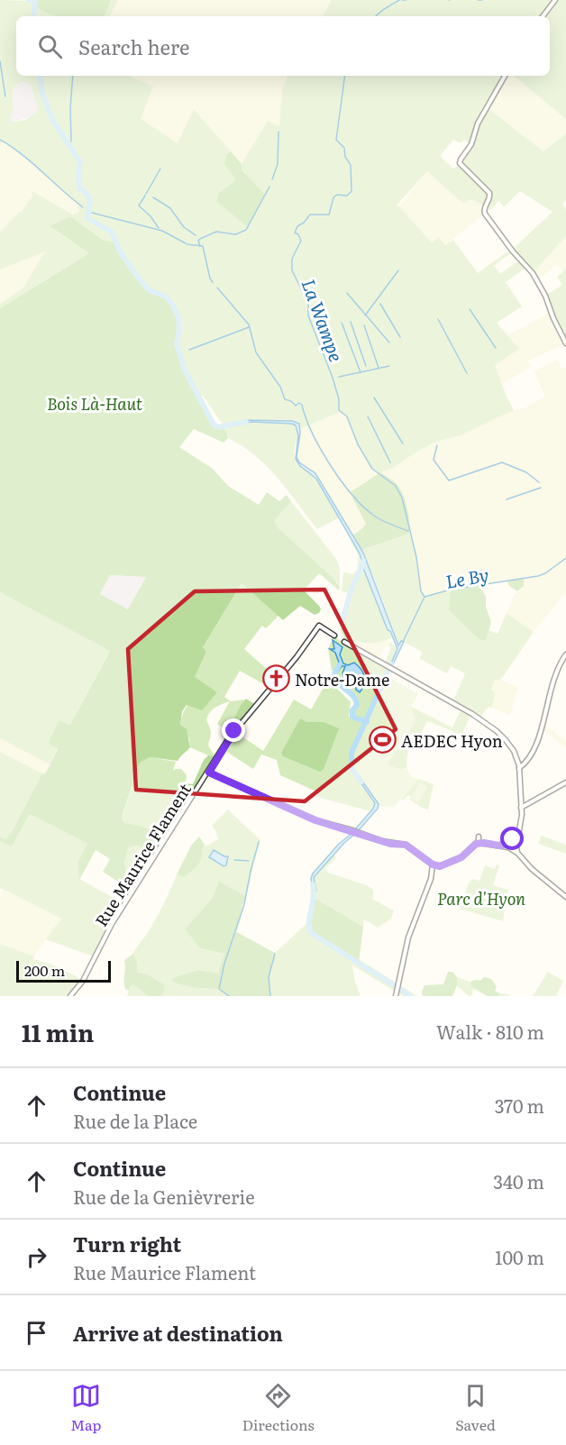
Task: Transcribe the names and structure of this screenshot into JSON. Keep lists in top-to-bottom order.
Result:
{
  "streets": {
    "street": ["Rue Maurice Flament"]
  },
  "water": ["La Wampe", "Le By"],
  "parks": ["Bois Là-Haut", "Parc d'Hyon"],
  "places": {
    "church": ["Notre-Dame"],
    "sports": ["AEDEC Hyon"]
  },
  "scale_bar": "200 m",
  "page": {
    "search": "Search here",
    "scale": "200 m",
    "heading": ["11 min", "Walk · 810 m"],
    "list": [
      ["Continue", "Rue de la Place", "370 m"],
      ["Continue", "Rue de la Genièvrerie", "340 m"],
      ["Turn right", "Rue Maurice Flament", "100 m"],
      "Arrive at destination"
    ],
    "nav": ["Map", "Directions", "Saved"]
  }
}
